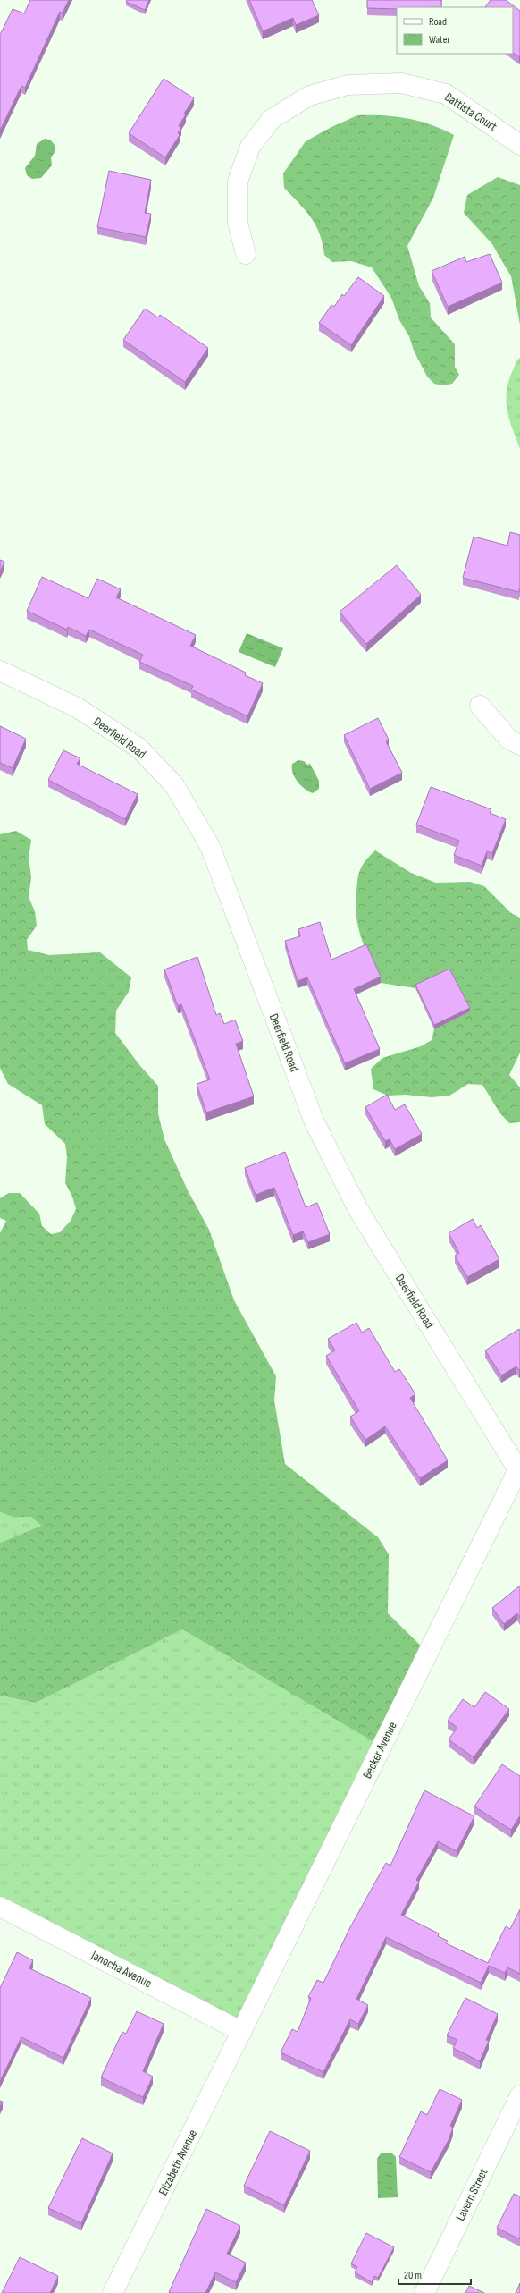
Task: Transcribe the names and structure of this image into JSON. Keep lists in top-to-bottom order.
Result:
{
  "streets": {
    "street": [
      "Battista Court",
      "Deerfield Road",
      "Becker Avenue",
      "Janocha Avenue",
      "Elizabeth Avenue",
      "Lavern Street"
    ]
  },
  "crossings": [
    ["Deerfield Road", "Becker Avenue"],
    ["Becker Avenue", "Janocha Avenue"],
    ["Becker Avenue", "Elizabeth Avenue"],
    ["Janocha Avenue", "Elizabeth Avenue"]
  ],
  "legend": ["Road", "Water"],
  "scale_bar": "20 m"
}
